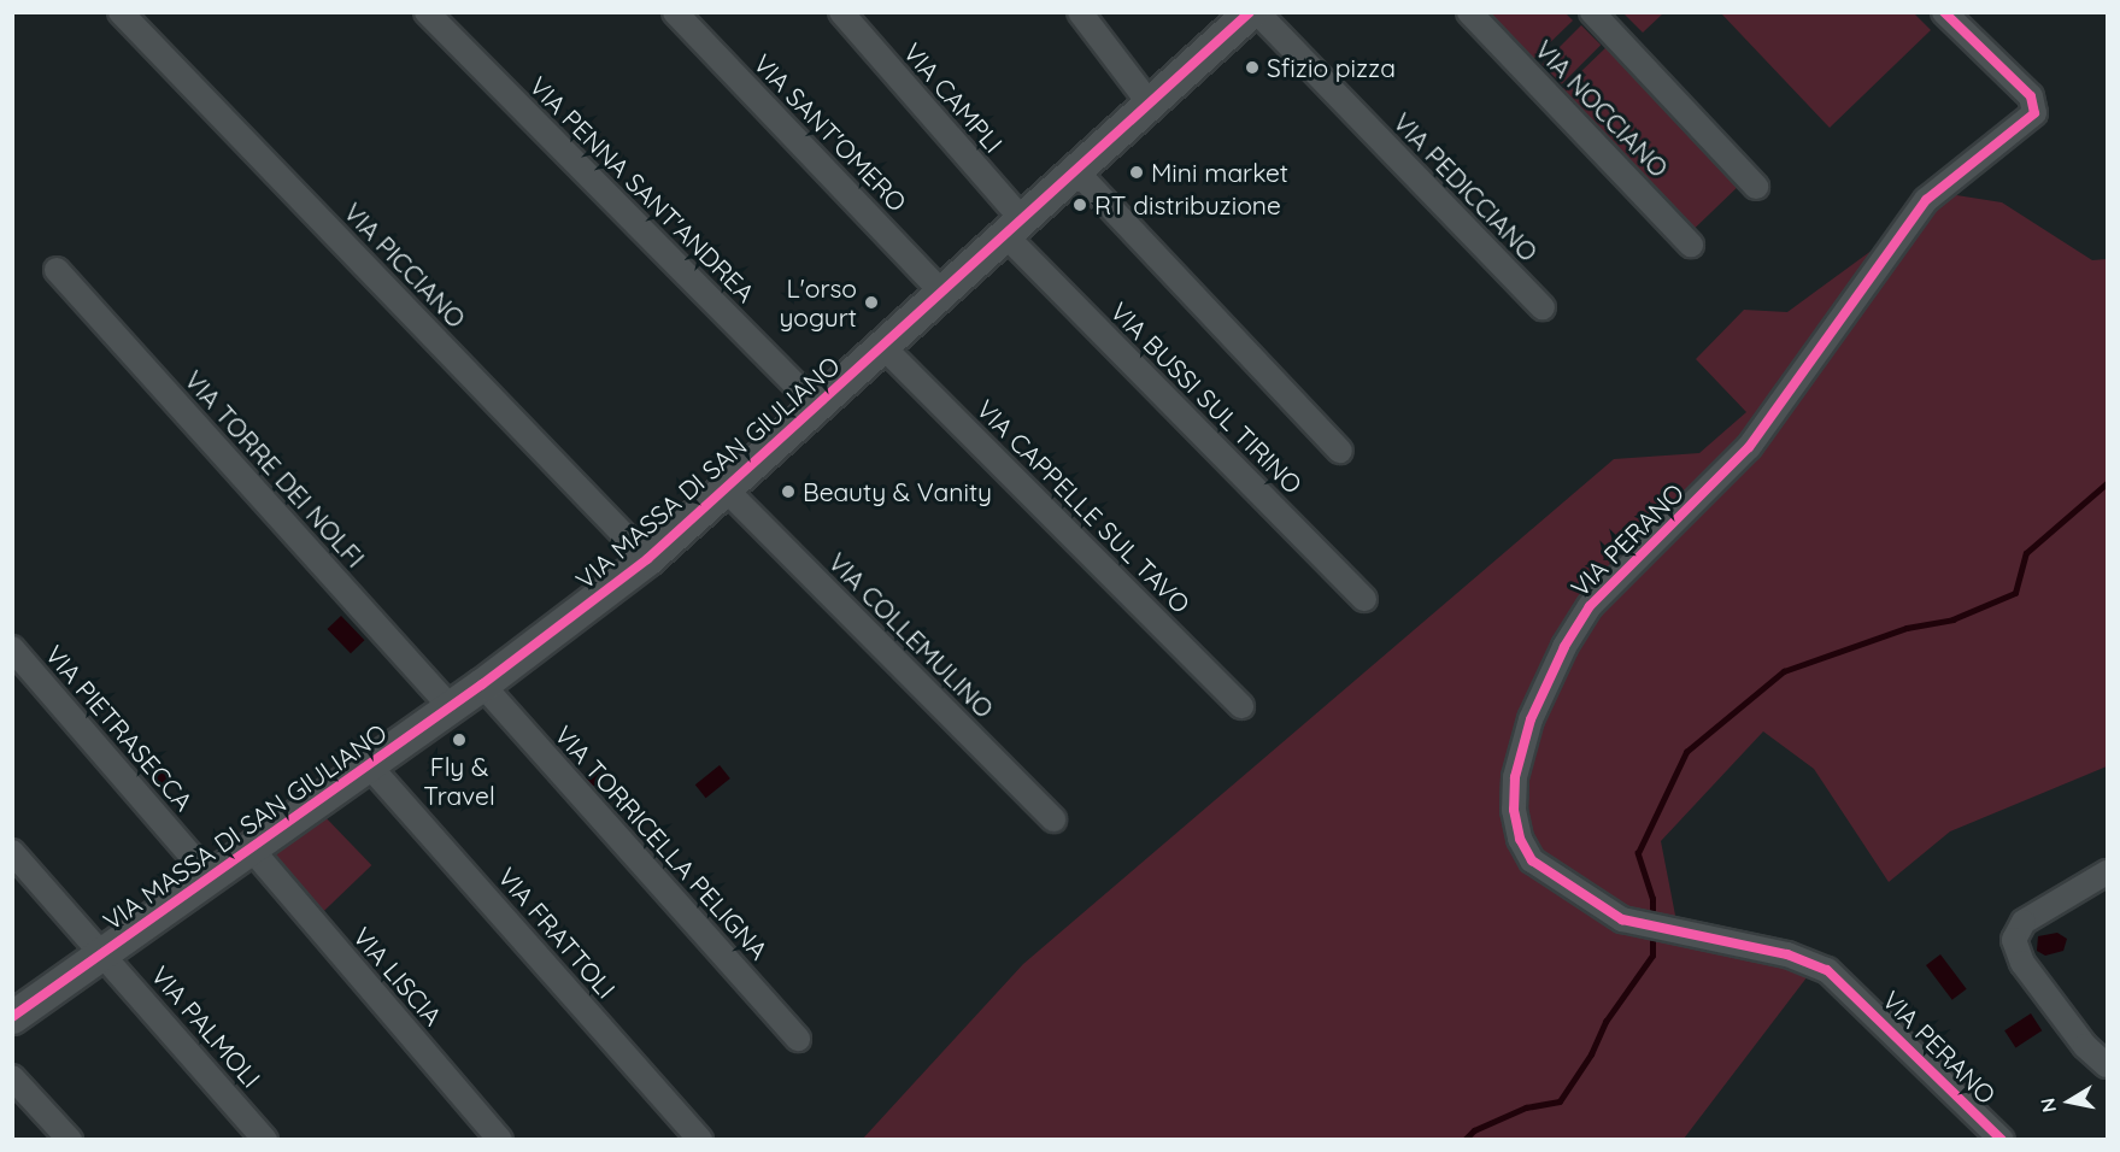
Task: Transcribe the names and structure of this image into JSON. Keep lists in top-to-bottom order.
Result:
{
  "streets": {
    "street": [
      "VIA CAMPLI",
      "VIA NOCCIANO",
      "VIA SANT'OMERO",
      "VIA PEDICCIANO",
      "VIA PENNA SANT'ANDREA",
      "VIA PICCIANO",
      "VIA BUSSI SUL TIRINO",
      "VIA TORRE DEI NOLFI",
      "VIA MASSA DI SAN GIULIANO",
      "VIA CAPPELLE SUL TAVO",
      "VIA PERANO",
      "VIA COLLEMULINO",
      "VIA PIETRASECCA",
      "VIA TORRICELLA PELIGNA",
      "VIA FRATTOLI",
      "VIA LISCIA",
      "VIA PALMOLI"
    ]
  },
  "crossings": [
    ["VIA CAMPLI", "VIA BUSSI SUL TIRINO"],
    ["VIA CAMPLI", "VIA MASSA DI SAN GIULIANO"],
    ["VIA SANT'OMERO", "VIA MASSA DI SAN GIULIANO"],
    ["VIA PENNA SANT'ANDREA", "VIA MASSA DI SAN GIULIANO"],
    ["VIA PICCIANO", "VIA MASSA DI SAN GIULIANO"],
    ["VIA BUSSI SUL TIRINO", "VIA MASSA DI SAN GIULIANO"],
    ["VIA TORRE DEI NOLFI", "VIA MASSA DI SAN GIULIANO"],
    ["VIA MASSA DI SAN GIULIANO", "VIA CAPPELLE SUL TAVO"],
    ["VIA MASSA DI SAN GIULIANO", "VIA COLLEMULINO"],
    ["VIA MASSA DI SAN GIULIANO", "VIA PIETRASECCA"],
    ["VIA MASSA DI SAN GIULIANO", "VIA TORRICELLA PELIGNA"],
    ["VIA MASSA DI SAN GIULIANO", "VIA FRATTOLI"],
    ["VIA MASSA DI SAN GIULIANO", "VIA LISCIA"],
    ["VIA MASSA DI SAN GIULIANO", "VIA PALMOLI"]
  ],
  "places": [
    "Sfizio pizza",
    "Mini market",
    "RT distribuzione",
    "L'orso yogurt",
    "Beauty & Vanity",
    "Fly & Travel"
  ],
  "north": "left"
}
